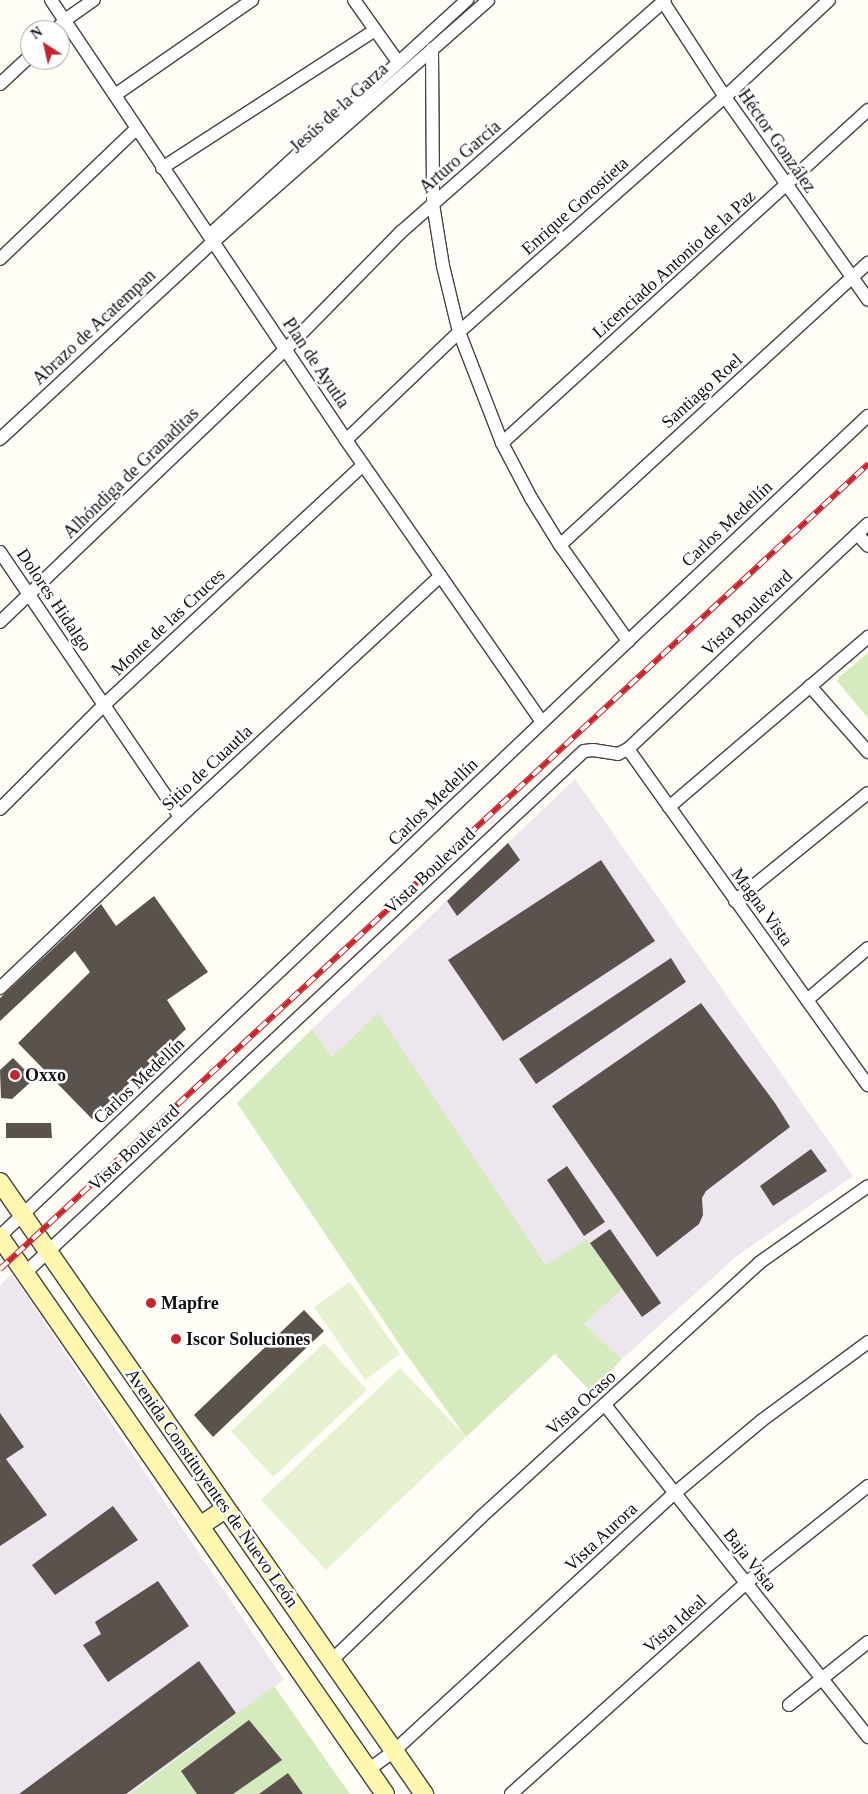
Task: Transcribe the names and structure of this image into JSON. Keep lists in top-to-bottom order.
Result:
{
  "streets": {
    "main road": ["Avenida Constituyentes de Nuevo León"],
    "street": [
      "Jesús de la Garza",
      "Héctor González",
      "Arturo García",
      "Enrique Gorostieta",
      "Licenciado Antonio de la Paz",
      "Abrazo de Acatempan",
      "Plan de Ayutla",
      "Santiago Roel",
      "Alhóndiga de Granaditas",
      "Carlos Medellín",
      "Dolores Hidalgo",
      "Vista Boulevard",
      "Monte de las Cruces",
      "Sitio de Cuautla",
      "Magna Vista",
      "Vista Ocaso",
      "Vista Aurora",
      "Baja Vista",
      "Vista Ideal"
    ]
  },
  "crossings": [
    ["Jesús de la Garza", "Abrazo de Acatempan"],
    ["Jesús de la Garza", "Plan de Ayutla"],
    ["Héctor González", "Arturo García"],
    ["Héctor González", "Enrique Gorostieta"],
    ["Héctor González", "Licenciado Antonio de la Paz"],
    ["Héctor González", "Santiago Roel"],
    ["Arturo García", "Plan de Ayutla"],
    ["Arturo García", "Alhóndiga de Granaditas"],
    ["Enrique Gorostieta", "Plan de Ayutla"],
    ["Abrazo de Acatempan", "Plan de Ayutla"],
    ["Plan de Ayutla", "Alhóndiga de Granaditas"],
    ["Plan de Ayutla", "Carlos Medellín"],
    ["Plan de Ayutla", "Monte de las Cruces"],
    ["Plan de Ayutla", "Sitio de Cuautla"],
    ["Alhóndiga de Granaditas", "Dolores Hidalgo"],
    ["Carlos Medellín", "Avenida Constituyentes de Nuevo León"],
    ["Dolores Hidalgo", "Monte de las Cruces"],
    ["Dolores Hidalgo", "Sitio de Cuautla"],
    ["Vista Boulevard", "Magna Vista"],
    ["Vista Boulevard", "Avenida Constituyentes de Nuevo León"],
    ["Vista Ocaso", "Avenida Constituyentes de Nuevo León"],
    ["Vista Ocaso", "Baja Vista"],
    ["Avenida Constituyentes de Nuevo León", "Vista Aurora"],
    ["Vista Aurora", "Baja Vista"],
    ["Baja Vista", "Vista Ideal"]
  ],
  "places": ["Oxxo", "Mapfre", "Iscor Soluciones"],
  "north": "top left"
}
